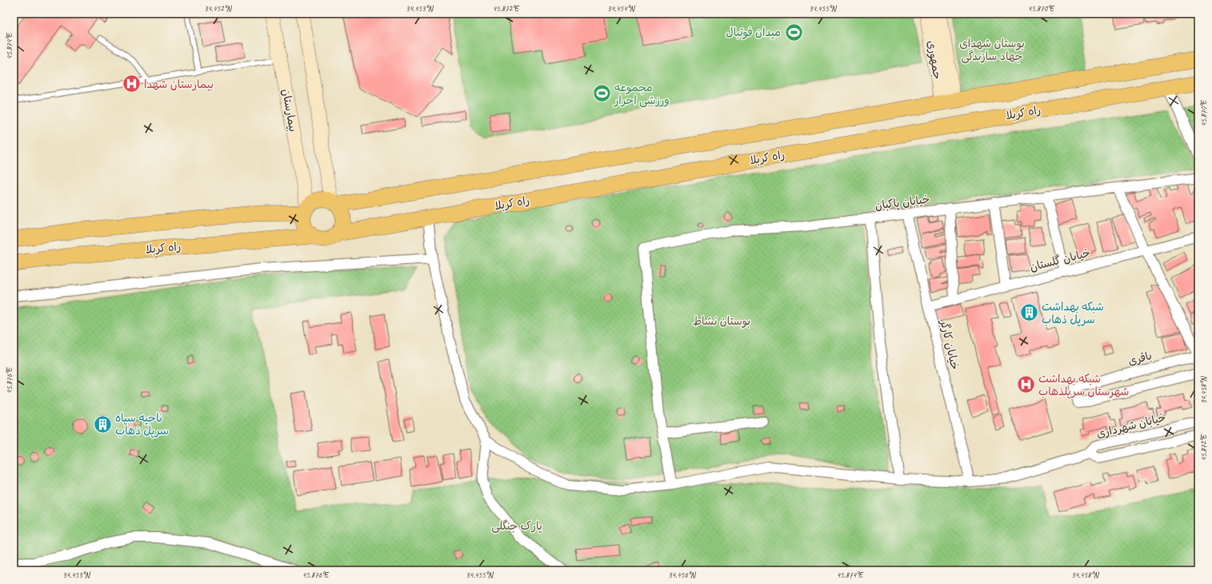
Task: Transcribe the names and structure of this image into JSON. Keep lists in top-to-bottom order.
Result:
{
  "streets": {
    "main road": ["جمهوری", "بیمارستان", "راه کربلا"],
    "street": [
      "خیابان پاکبان",
      "خیابان گلستان",
      "خیابان کارگر",
      "باقری",
      "خیابان شهرداری"
    ]
  },
  "crossings": [
    ["بیمارستان", "راه کربلا"],
    ["خیابان پاکبان", "خیابان کارگر"],
    ["خیابان گلستان", "خیابان کارگر"]
  ],
  "parks": ["بوستان شهدای جهاد سازندگی", "بوستان نشاط", "پارک جنگلی"],
  "places": {
    "sports": ["میدان فوتبال", "مجموعه ورزشی احرار"],
    "hospital": ["بیمارستان شهدا", "شبکه بهداشت شهرستان سرپلذهاب"],
    "building": ["شبکه بهداشت سرپل ذهاب", "ناحیه سپاه سرپل ذهاب"]
  },
  "coordinates": [
    "34.452°N",
    "34.453°N",
    "45.872°E",
    "34.454°N",
    "34.455°N",
    "45.870°E",
    "45.874°E",
    "45.876°E",
    "34.458°N",
    "34.456°N"
  ]
}
